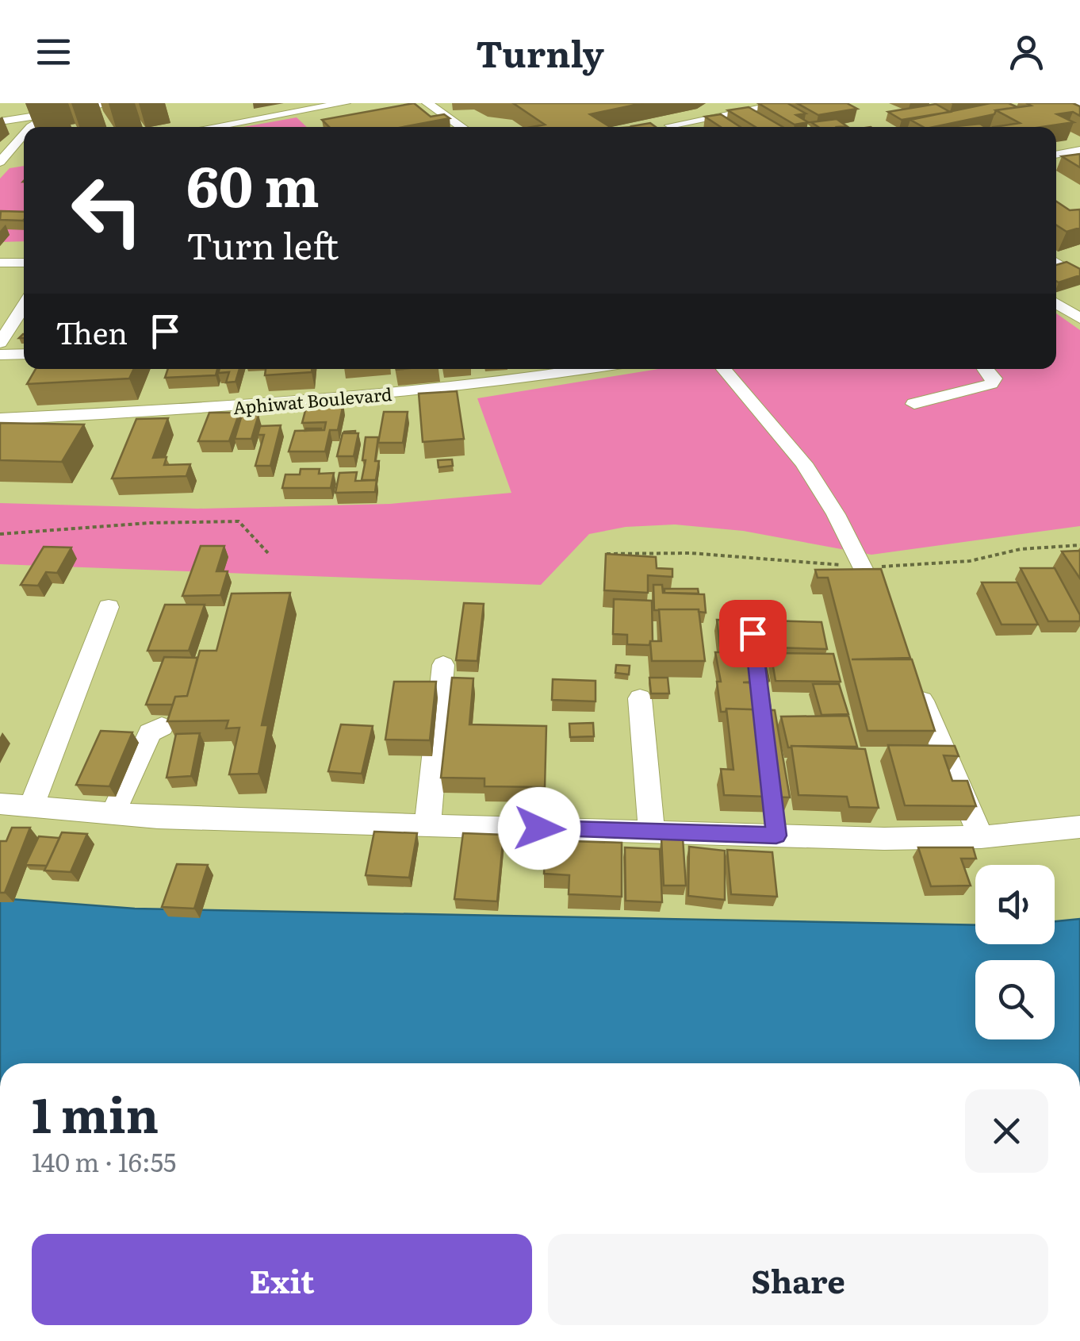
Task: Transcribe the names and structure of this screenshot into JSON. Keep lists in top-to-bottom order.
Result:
{
  "streets": {
    "street": ["Aphiwat Boulevard"]
  },
  "page": {
    "header": "Turnly",
    "turn": ["60 m", "Turn left"],
    "then": "Then",
    "heading": ["1 min", "140 m · 16:55"],
    "buttons": ["Exit", "Share"]
  }
}
